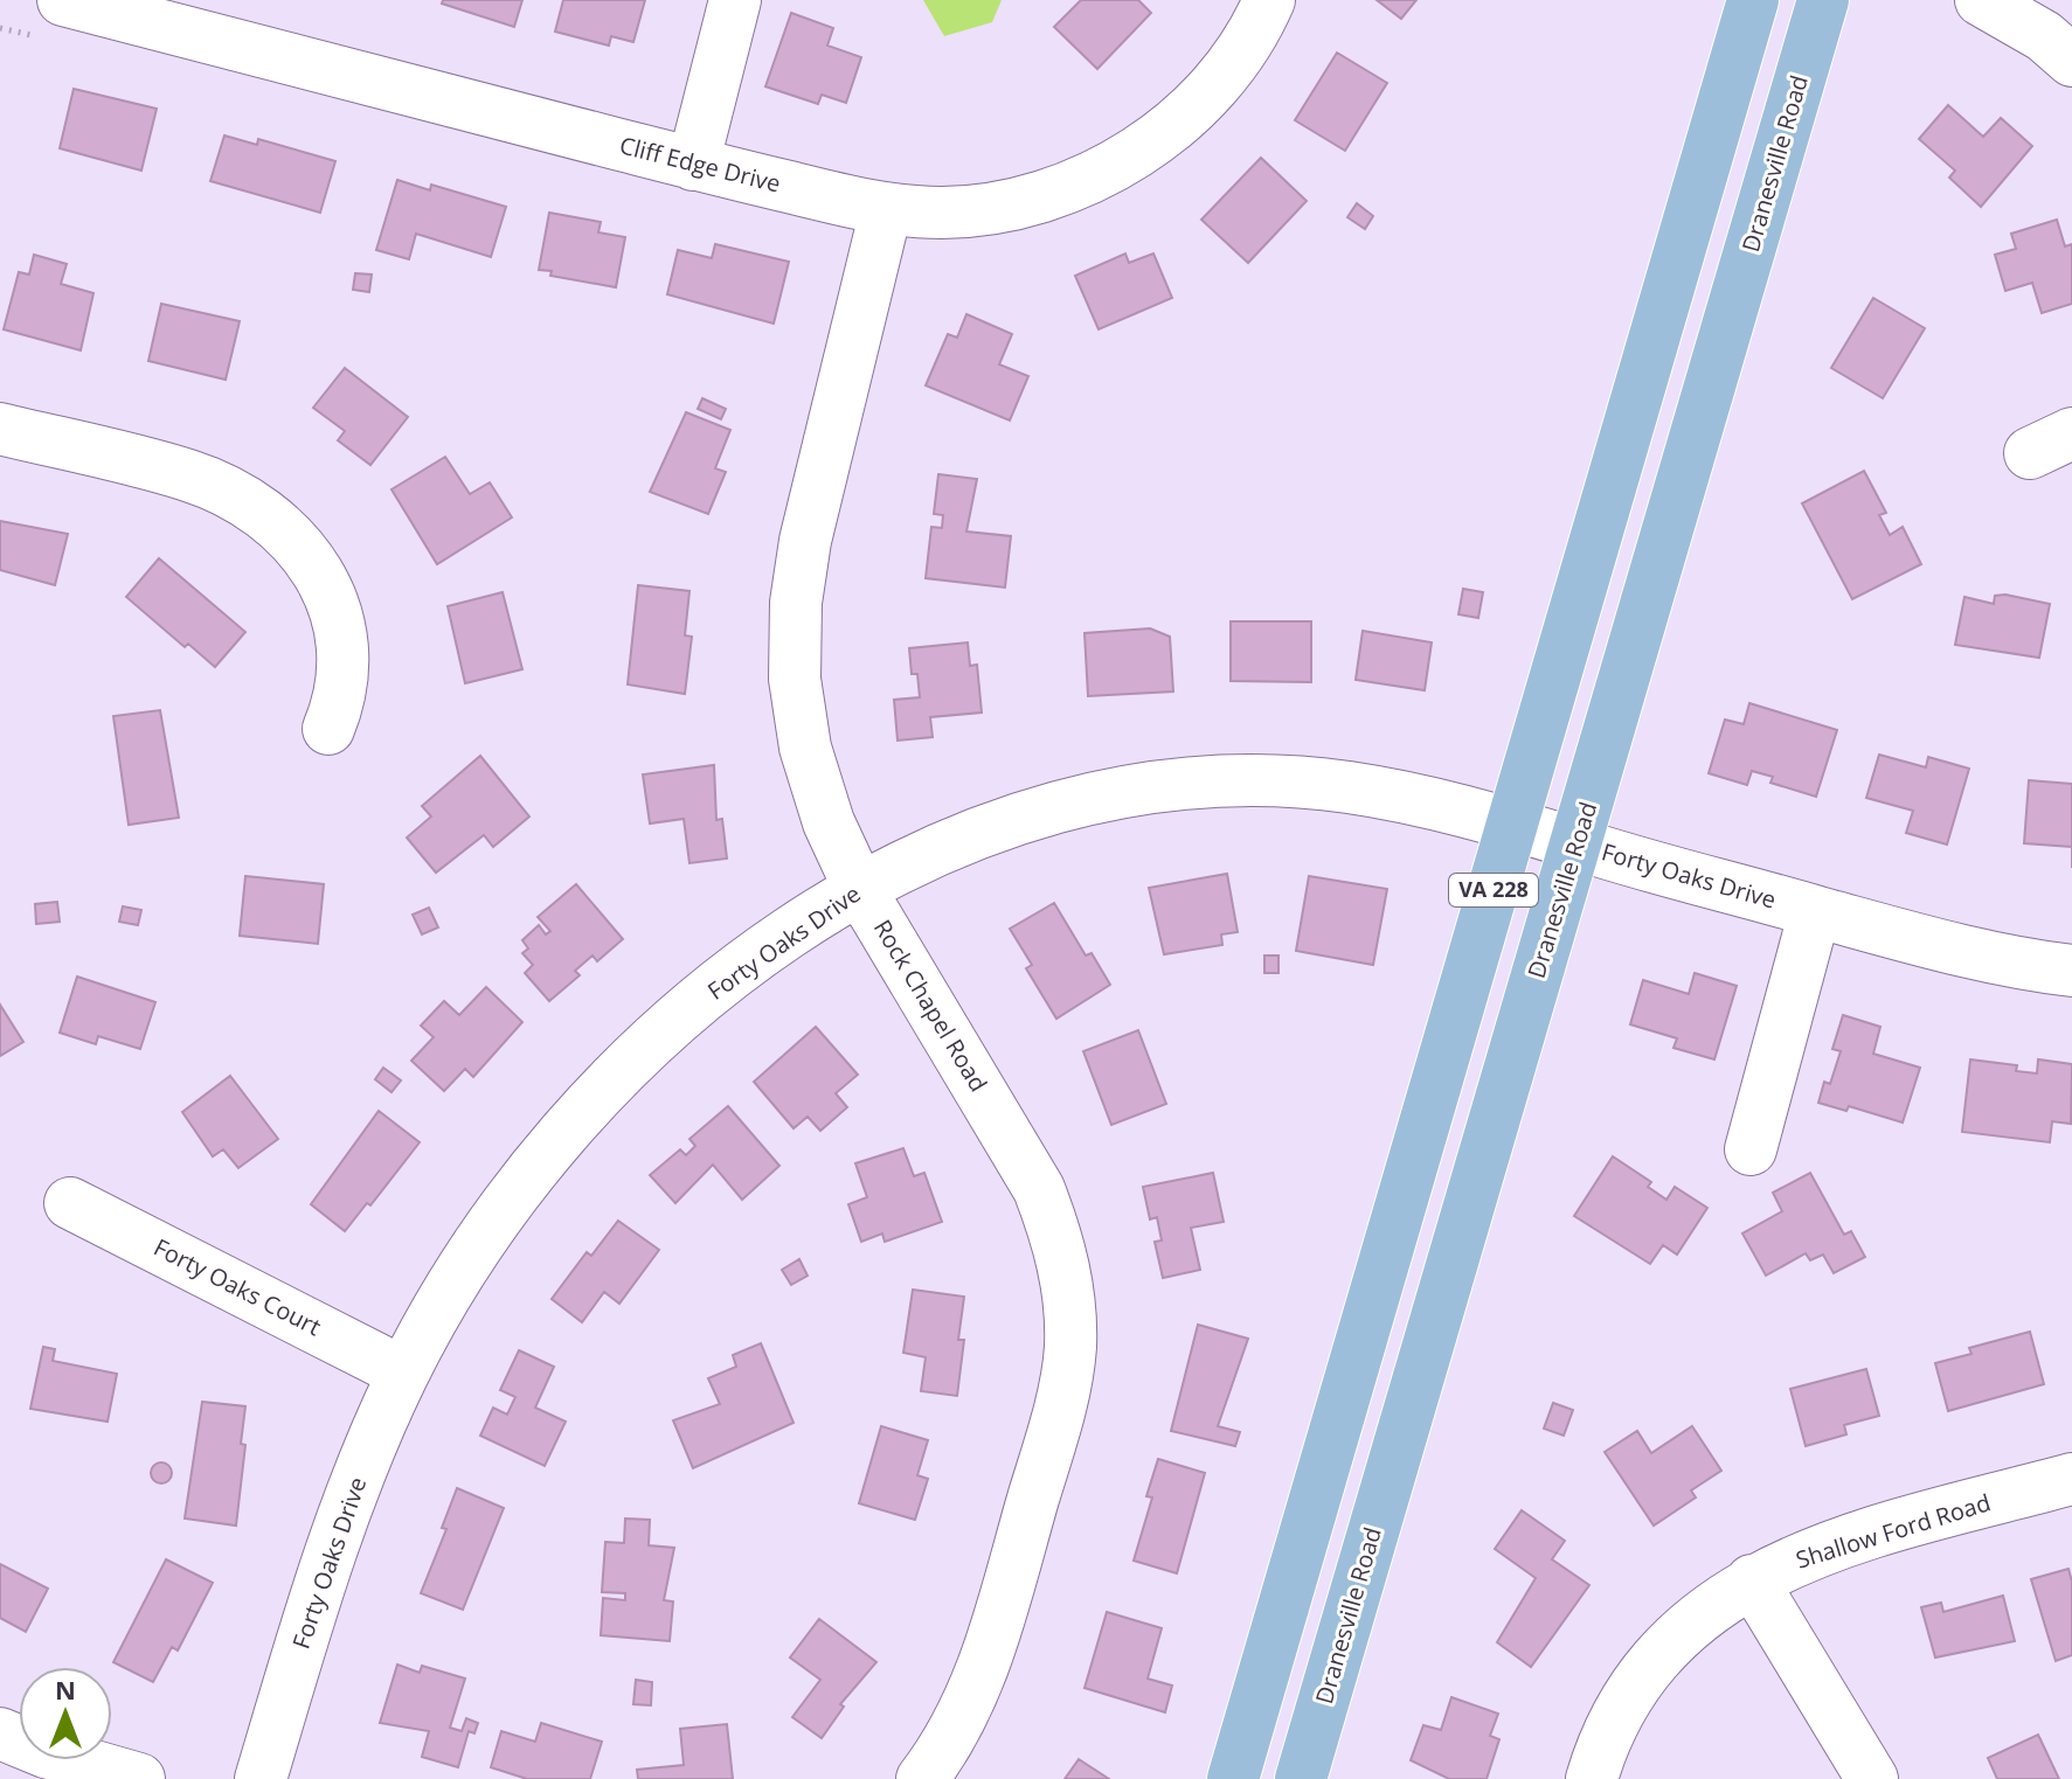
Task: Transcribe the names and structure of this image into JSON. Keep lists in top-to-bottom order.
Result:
{
  "streets": {
    "main road": ["Dranesville Road", "VA 228"],
    "street": [
      "Cliff Edge Drive",
      "Forty Oaks Drive",
      "Rock Chapel Road",
      "Forty Oaks Court",
      "Shallow Ford Road"
    ]
  },
  "crossings": [
    ["Dranesville Road", "Forty Oaks Drive"],
    ["Cliff Edge Drive", "Rock Chapel Road"],
    ["Forty Oaks Drive", "VA 228"],
    ["Forty Oaks Drive", "Rock Chapel Road"],
    ["Forty Oaks Drive", "Forty Oaks Court"]
  ],
  "north": "top"
}
